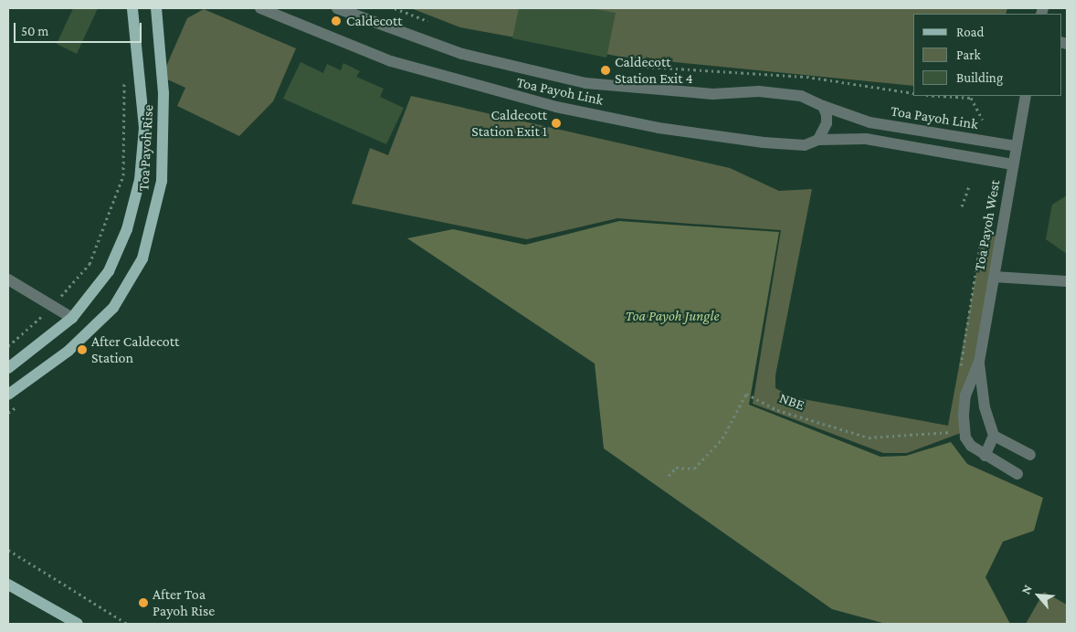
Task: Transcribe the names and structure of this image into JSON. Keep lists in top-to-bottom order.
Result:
{
  "streets": {
    "main road": ["Toa Payoh Rise"],
    "street": ["Toa Payoh Link", "Toa Payoh West"],
    "path": ["NBE"]
  },
  "crossings": [
    ["Toa Payoh Link", "Toa Payoh West"]
  ],
  "parks": ["Toa Payoh Jungle"],
  "places": [
    "Caldecott",
    "Caldecott Station Exit 4",
    "Caldecott Station Exit 1",
    "After Caldecott Station",
    "After Toa Payoh Rise"
  ],
  "legend": ["Road", "Park", "Building"],
  "scale_bar": "50 m",
  "north": "top left"
}
